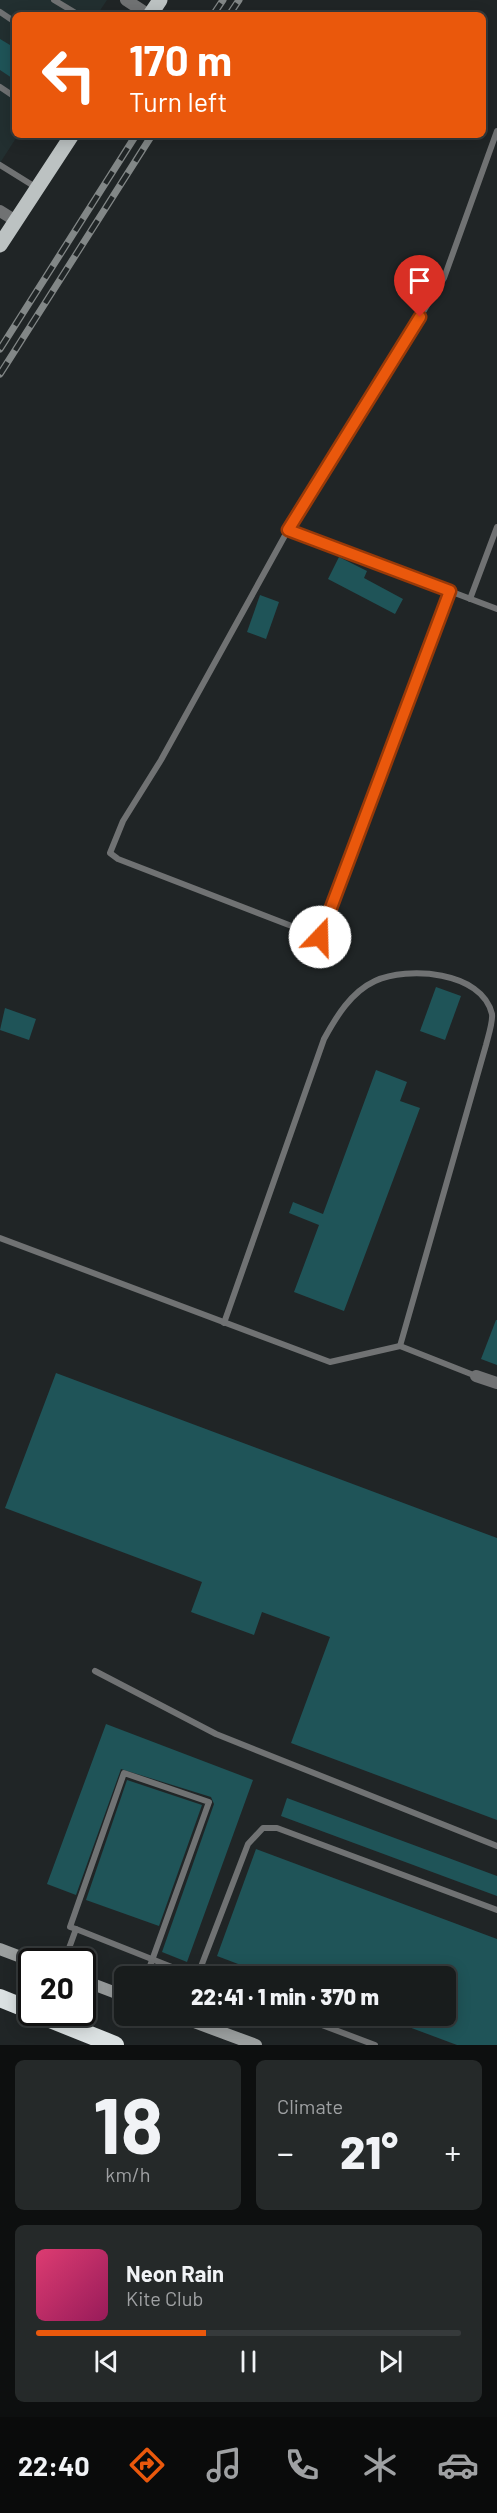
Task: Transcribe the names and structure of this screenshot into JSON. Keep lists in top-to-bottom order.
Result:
{
  "page": {
    "turn": ["170 m", "Turn left"],
    "limit": "20",
    "trip": "22:41 · 1 min · 370 m",
    "tile": [
      ["18", "km/h"],
      "Climate"
    ],
    "heat": ["−", "21°", "+"],
    "song": ["Neon Rain", "Kite Club"],
    "tabs": "22:40"
  }
}
